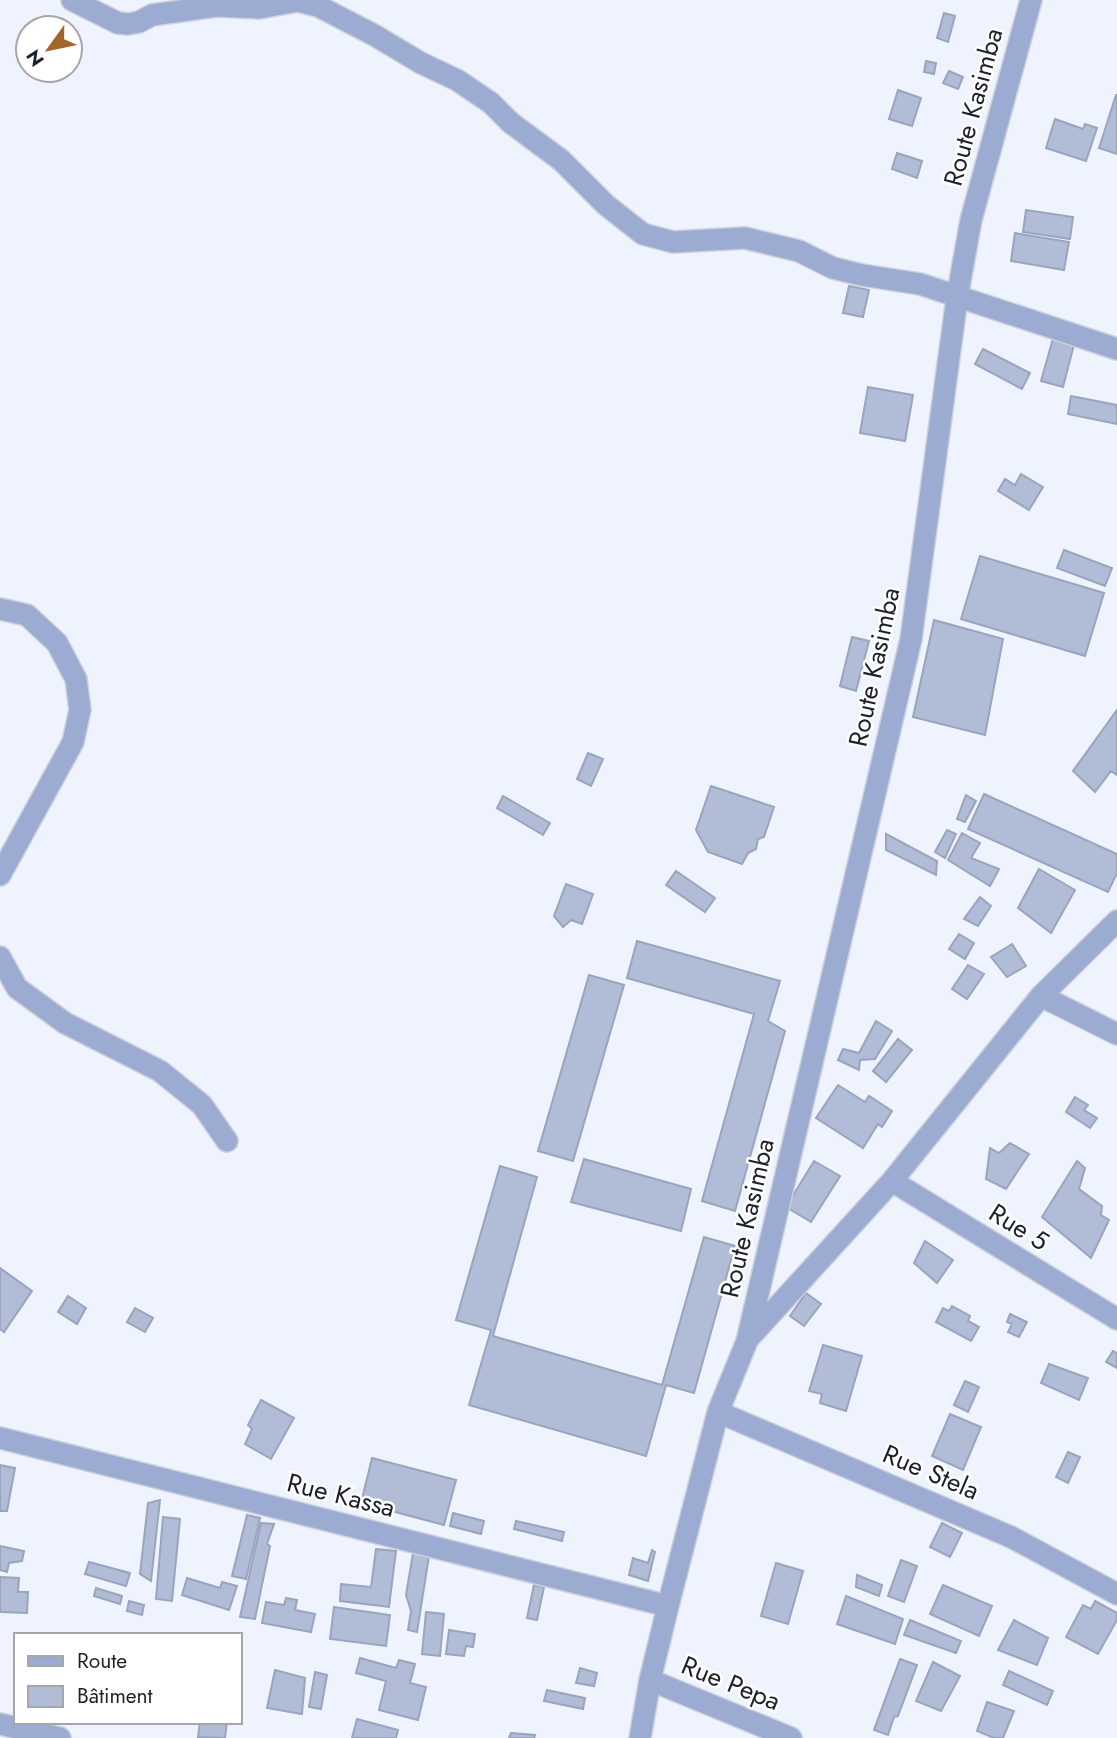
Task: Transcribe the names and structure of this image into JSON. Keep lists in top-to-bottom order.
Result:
{
  "streets": {
    "street": [
      "Route Kasimba",
      "Rue 5",
      "Rue Stela",
      "Rue Kassa",
      "Rue Pepa"
    ]
  },
  "crossings": [
    ["Route Kasimba", "Rue 5"],
    ["Route Kasimba", "Rue Stela"],
    ["Route Kasimba", "Rue Kassa"],
    ["Route Kasimba", "Rue Pepa"]
  ],
  "legend": ["Route", "Bâtiment"],
  "north": "bottom left"
}
